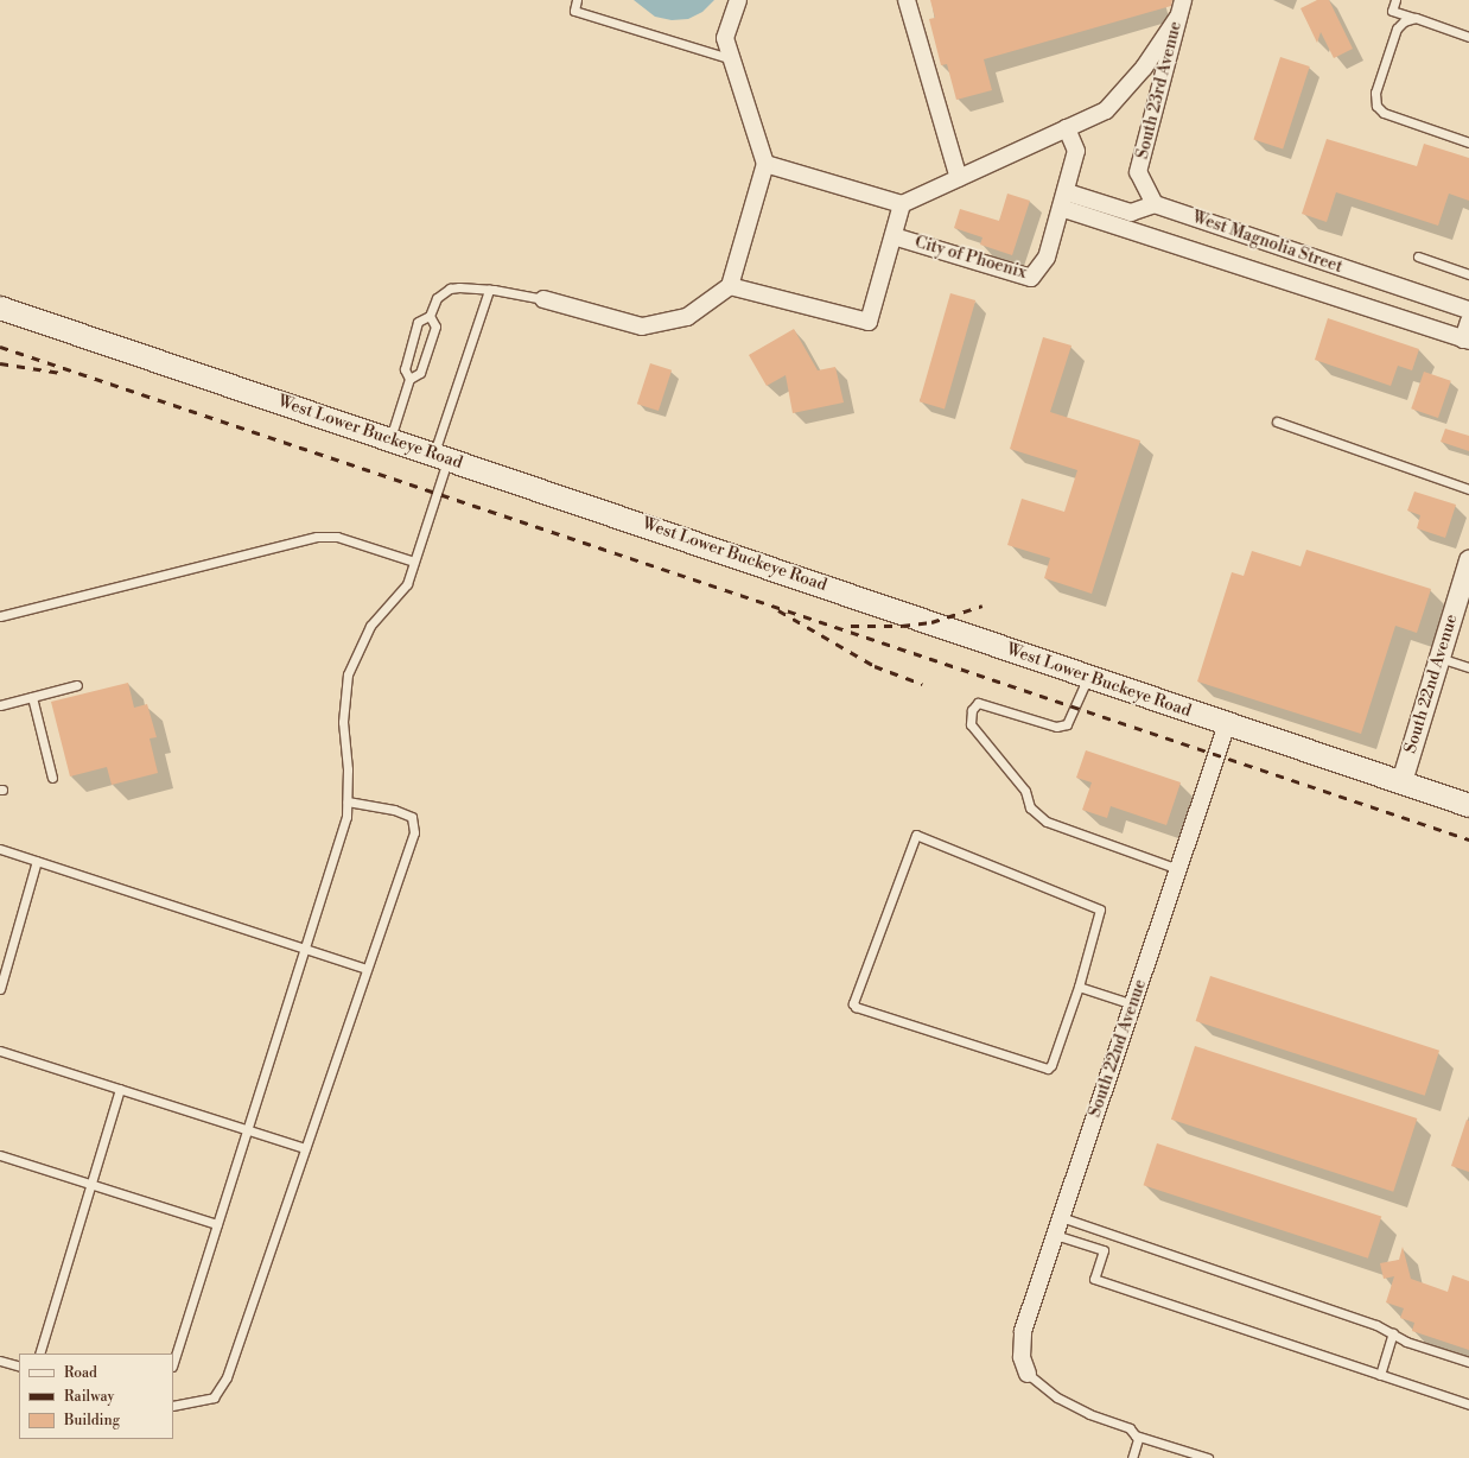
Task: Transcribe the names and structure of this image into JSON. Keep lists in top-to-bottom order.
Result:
{
  "streets": {
    "main road": ["West Lower Buckeye Road"],
    "street": [
      "South 23rd Avenue",
      "West Magnolia Street",
      "City of Phoenix",
      "South 22nd Avenue"
    ]
  },
  "crossings": [
    ["South 23rd Avenue", "West Magnolia Street"],
    ["West Magnolia Street", "City of Phoenix"],
    ["West Lower Buckeye Road", "South 22nd Avenue"]
  ],
  "legend": ["Road", "Railway", "Building"]
}
